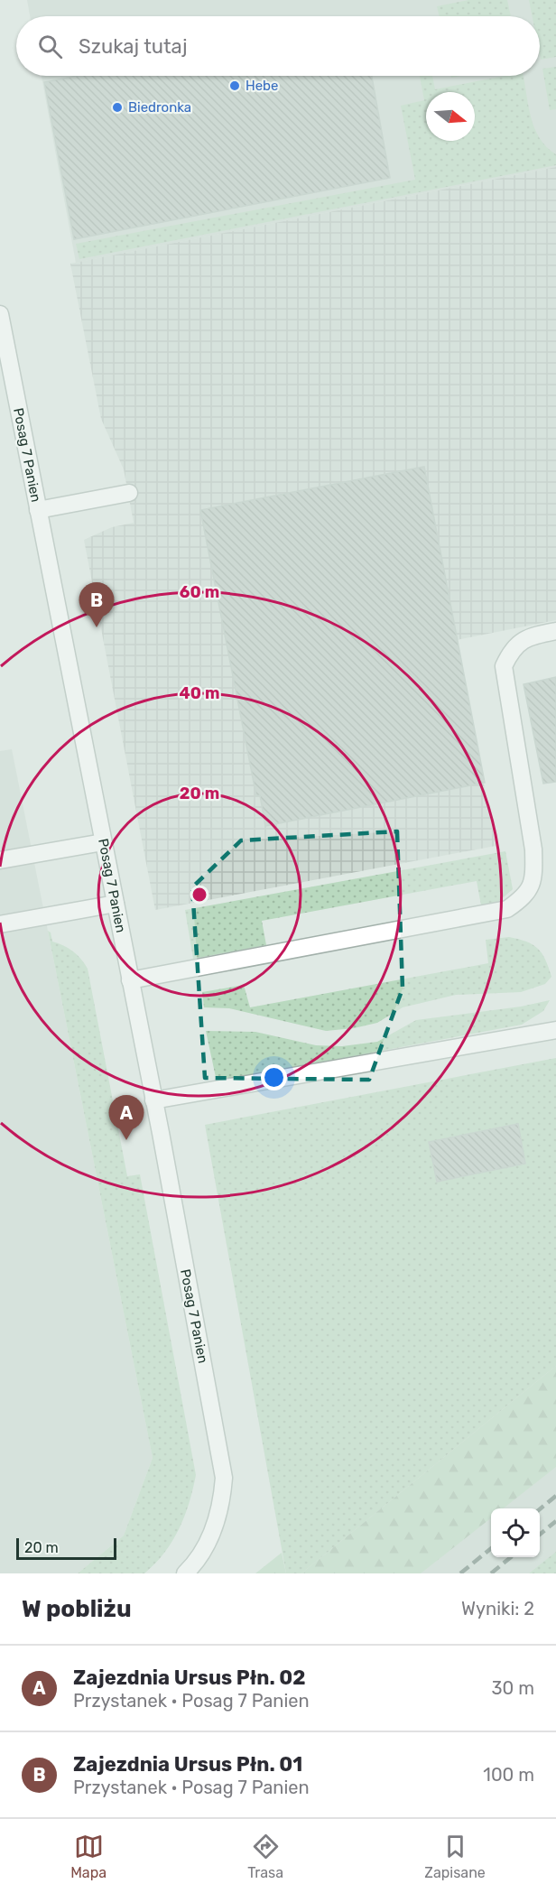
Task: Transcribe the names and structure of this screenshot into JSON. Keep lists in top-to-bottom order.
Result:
{
  "streets": {
    "street": ["Posag 7 Panien"]
  },
  "places": ["Hebe", "Biedronka"],
  "scale_bar": "20 m",
  "north": "right",
  "page": {
    "search": "Szukaj tutaj",
    "pins": ["B", "A"],
    "scale": "20 m",
    "heading": ["W pobliżu", "Wyniki: 2"],
    "list": [
      {
        "mark": "A",
        "name": "Zajezdnia Ursus Płn. 02",
        "note": "Przystanek · Posag 7 Panien",
        "value": "30 m"
      },
      {
        "mark": "B",
        "name": "Zajezdnia Ursus Płn. 01",
        "note": "Przystanek · Posag 7 Panien",
        "value": "100 m"
      }
    ],
    "nav": ["Mapa", "Trasa", "Zapisane"]
  },
  "rings": ["60 m", "40 m", "20 m"]
}
